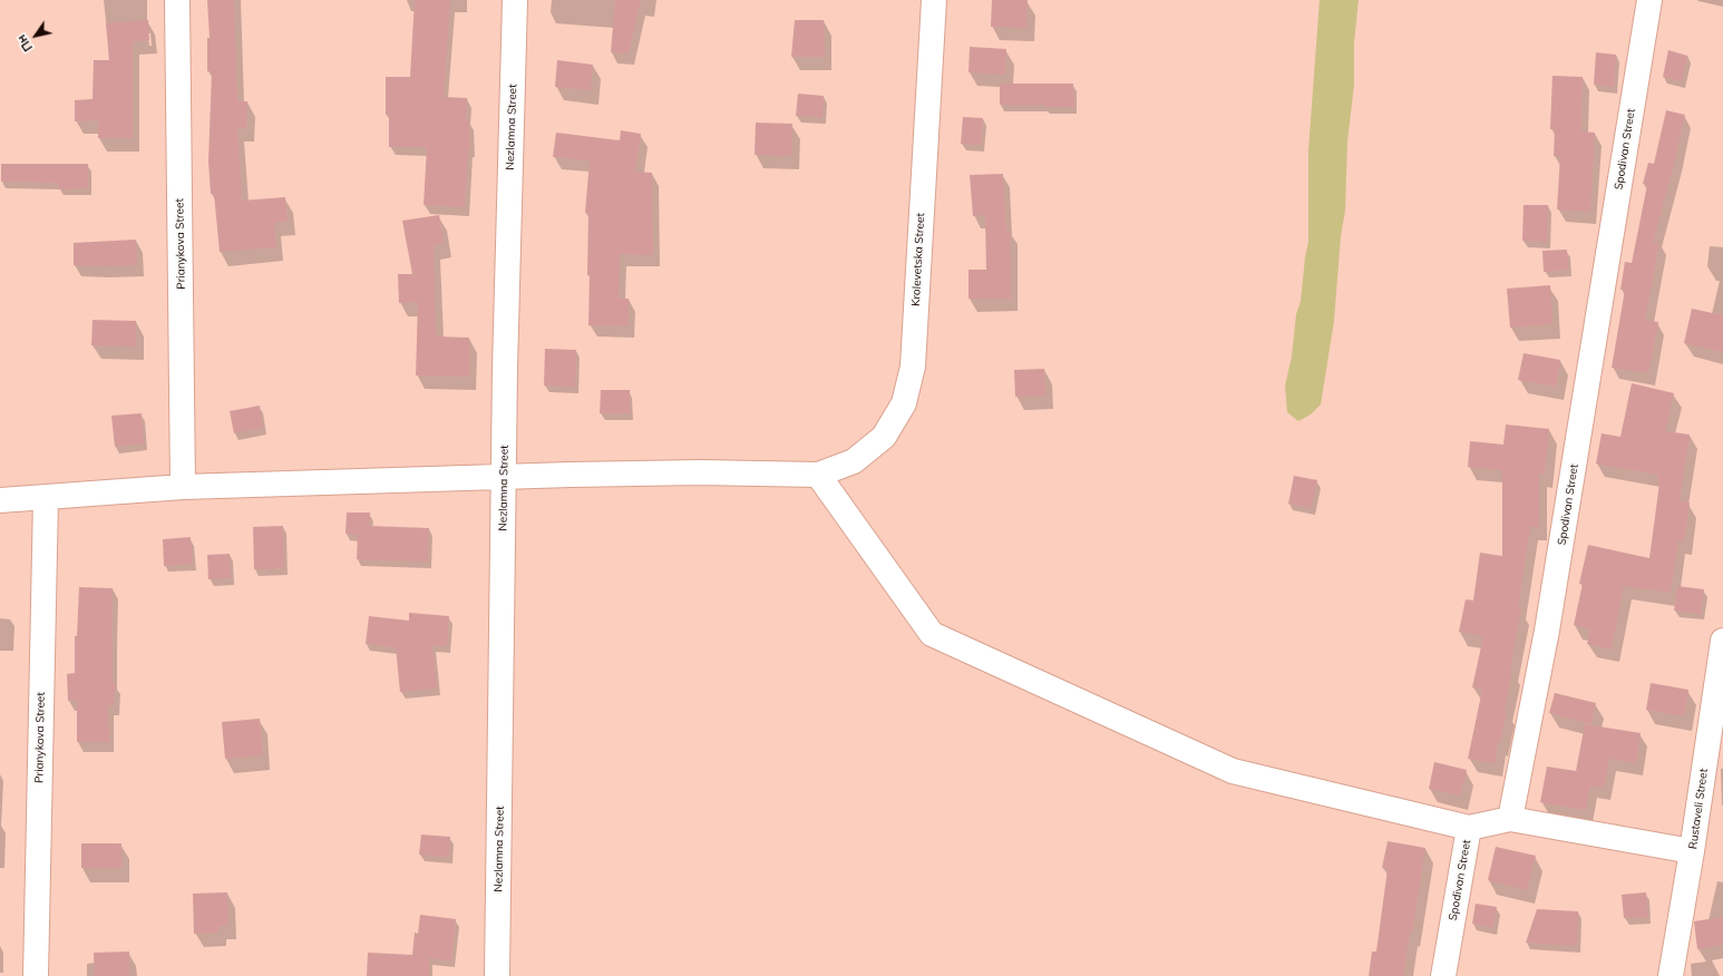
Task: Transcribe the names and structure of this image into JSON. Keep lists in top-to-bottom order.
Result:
{
  "streets": {
    "street": [
      "Nezlamna Street",
      "Spodivan Street",
      "Prianykova Street",
      "Krolevetska Street",
      "Rustaveli Street"
    ]
  },
  "north": "bottom left"
}
